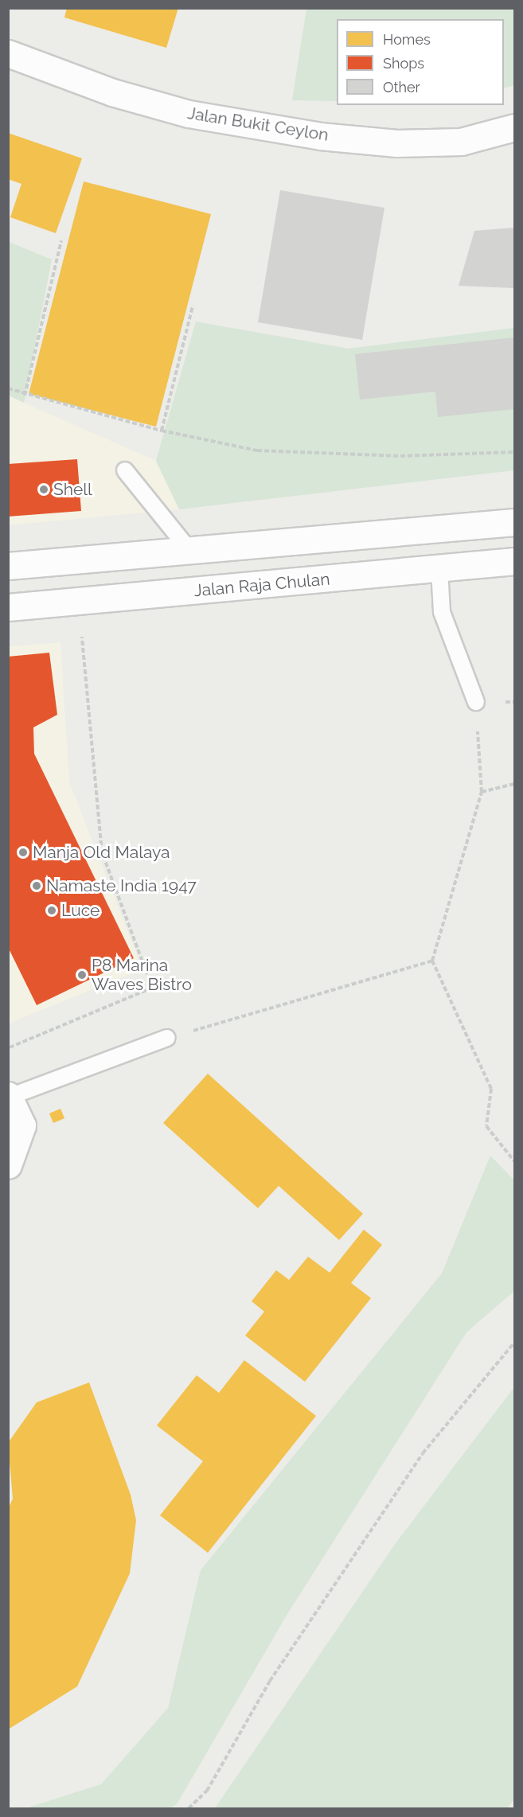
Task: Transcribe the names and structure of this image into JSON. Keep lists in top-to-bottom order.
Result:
{
  "streets": {
    "main road": ["Jalan Bukit Ceylon", "Jalan Raja Chulan"]
  },
  "places": [
    "Shell",
    "Manja Old Malaya",
    "Namaste India 1947",
    "Luce",
    "P8 Marina Waves Bistro"
  ],
  "legend": ["Homes", "Shops", "Other"]
}
